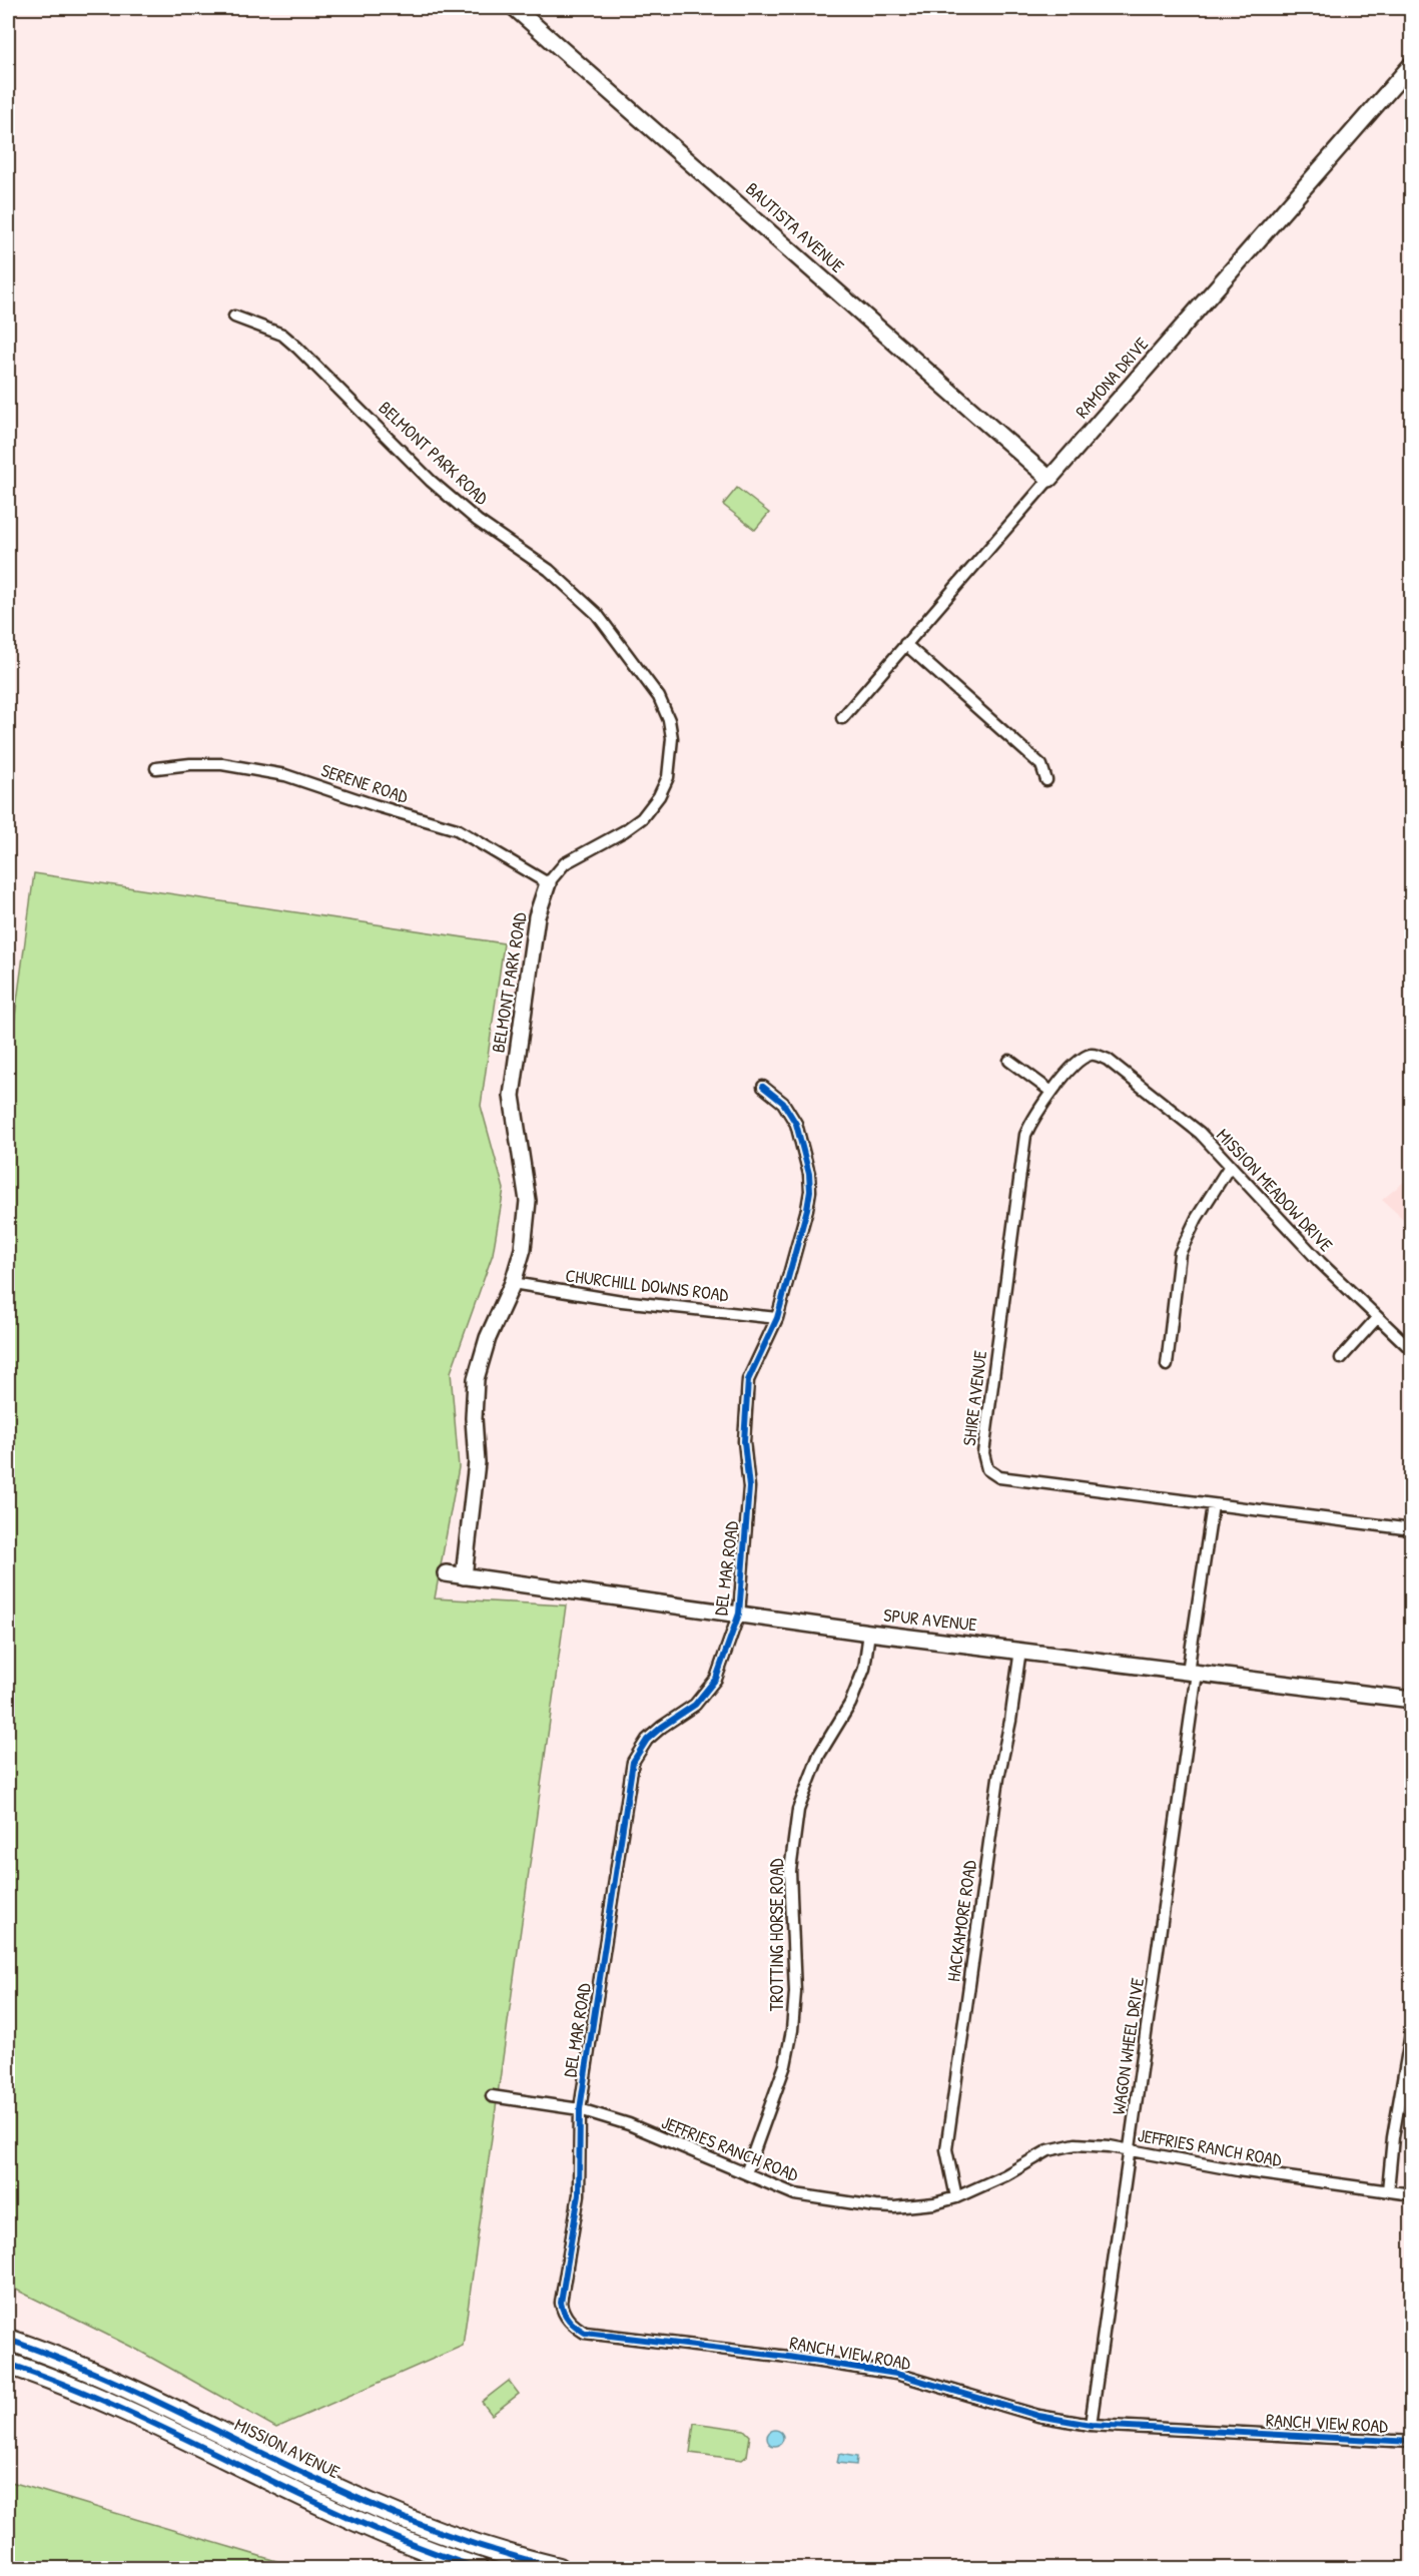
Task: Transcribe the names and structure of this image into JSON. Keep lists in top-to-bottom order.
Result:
{
  "streets": {
    "highway": ["MISSION AVENUE"],
    "street": [
      "BAUTISTA AVENUE",
      "RAMONA DRIVE",
      "BELMONT PARK ROAD",
      "SERENE ROAD",
      "MISSION MEADOW DRIVE",
      "CHURCHILL DOWNS ROAD",
      "SHIRE AVENUE",
      "DEL MAR ROAD",
      "SPUR AVENUE",
      "HACKAMORE ROAD",
      "TROTTING HORSE ROAD",
      "WAGON WHEEL DRIVE",
      "JEFFRIES RANCH ROAD",
      "RANCH VIEW ROAD"
    ]
  },
  "crossings": [
    ["BAUTISTA AVENUE", "RAMONA DRIVE"],
    ["BELMONT PARK ROAD", "SERENE ROAD"],
    ["BELMONT PARK ROAD", "CHURCHILL DOWNS ROAD"],
    ["BELMONT PARK ROAD", "SPUR AVENUE"],
    ["MISSION MEADOW DRIVE", "SHIRE AVENUE"],
    ["CHURCHILL DOWNS ROAD", "DEL MAR ROAD"],
    ["SHIRE AVENUE", "WAGON WHEEL DRIVE"],
    ["DEL MAR ROAD", "SPUR AVENUE"],
    ["DEL MAR ROAD", "JEFFRIES RANCH ROAD"],
    ["DEL MAR ROAD", "RANCH VIEW ROAD"],
    ["SPUR AVENUE", "HACKAMORE ROAD"],
    ["SPUR AVENUE", "TROTTING HORSE ROAD"],
    ["SPUR AVENUE", "WAGON WHEEL DRIVE"],
    ["HACKAMORE ROAD", "JEFFRIES RANCH ROAD"],
    ["TROTTING HORSE ROAD", "JEFFRIES RANCH ROAD"],
    ["WAGON WHEEL DRIVE", "JEFFRIES RANCH ROAD"],
    ["WAGON WHEEL DRIVE", "RANCH VIEW ROAD"],
    ["JEFFRIES RANCH ROAD", "RANCH VIEW ROAD"]
  ]
}
